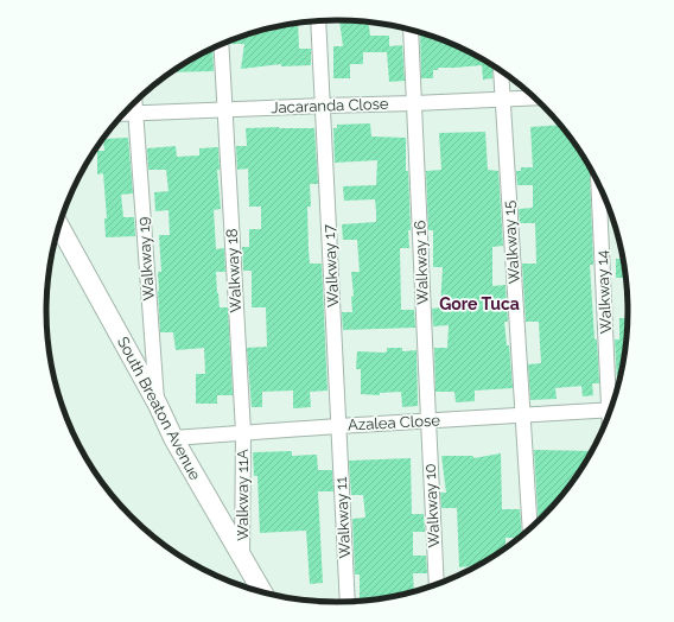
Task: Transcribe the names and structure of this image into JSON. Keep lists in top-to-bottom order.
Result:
{
  "streets": {
    "street": [
      "Jacaranda Close",
      "Walkway 15",
      "Walkway 19",
      "Walkway 16",
      "Walkway 17",
      "Walkway 18",
      "Walkway 14",
      "South Breaton Avenue",
      "Azalea Close",
      "Walkway 11A",
      "Walkway 10",
      "Walkway 11"
    ]
  },
  "crossings": [
    ["Jacaranda Close", "Walkway 15"],
    ["Jacaranda Close", "Walkway 19"],
    ["Jacaranda Close", "Walkway 16"],
    ["Jacaranda Close", "Walkway 17"],
    ["Jacaranda Close", "Walkway 18"],
    ["Walkway 15", "Azalea Close"],
    ["Walkway 19", "South Breaton Avenue"],
    ["Walkway 16", "Azalea Close"],
    ["Walkway 16", "Walkway 10"],
    ["Walkway 17", "Azalea Close"],
    ["Walkway 17", "Walkway 11"],
    ["Walkway 18", "Azalea Close"],
    ["Walkway 18", "Walkway 11A"],
    ["South Breaton Avenue", "Azalea Close"],
    ["South Breaton Avenue", "Walkway 11A"],
    ["Azalea Close", "Walkway 11A"],
    ["Azalea Close", "Walkway 10"],
    ["Azalea Close", "Walkway 11"]
  ],
  "districts": ["Gore Tuca"]
}
